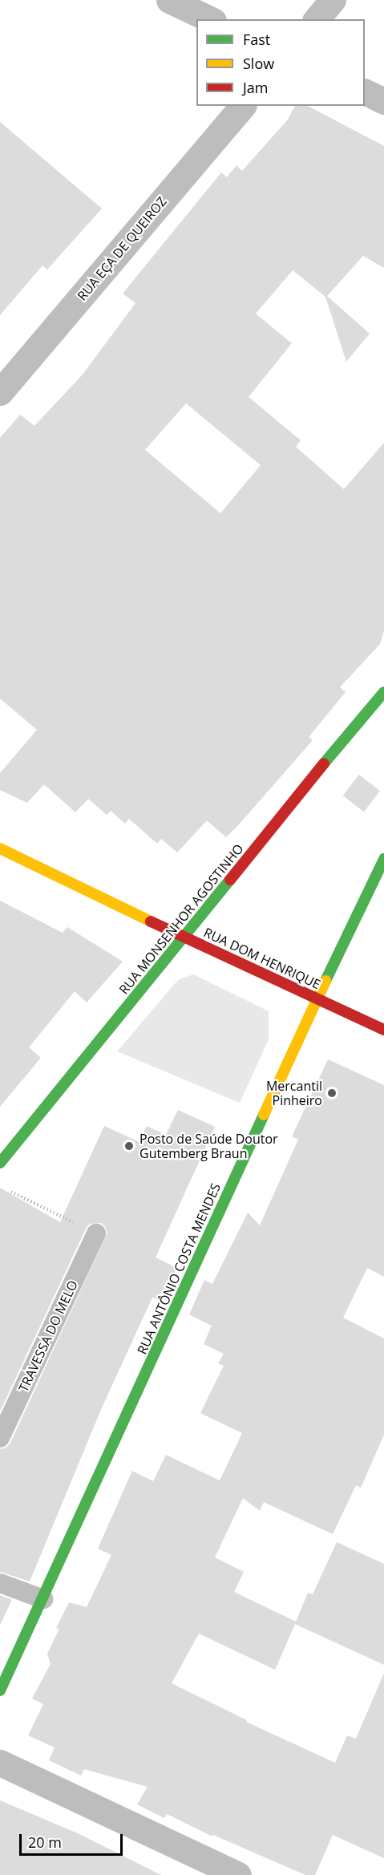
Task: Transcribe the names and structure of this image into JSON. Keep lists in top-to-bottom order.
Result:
{
  "streets": {
    "street": [
      "RUA EÇA DE QUEIROZ",
      "RUA MONSENHOR AGOSTINHO",
      "RUA DOM HENRIQUE",
      "RUA ANTÔNIO COSTA MENDES"
    ],
    "lane": ["TRAVESSA DO MELO"]
  },
  "crossings": [
    ["RUA MONSENHOR AGOSTINHO", "RUA DOM HENRIQUE"],
    ["RUA DOM HENRIQUE", "RUA ANTÔNIO COSTA MENDES"]
  ],
  "places": ["Mercantil Pinheiro", "Posto de Saúde Doutor Gutemberg Braun"],
  "legend": ["Fast", "Slow", "Jam"],
  "scale_bar": "20 m"
}
